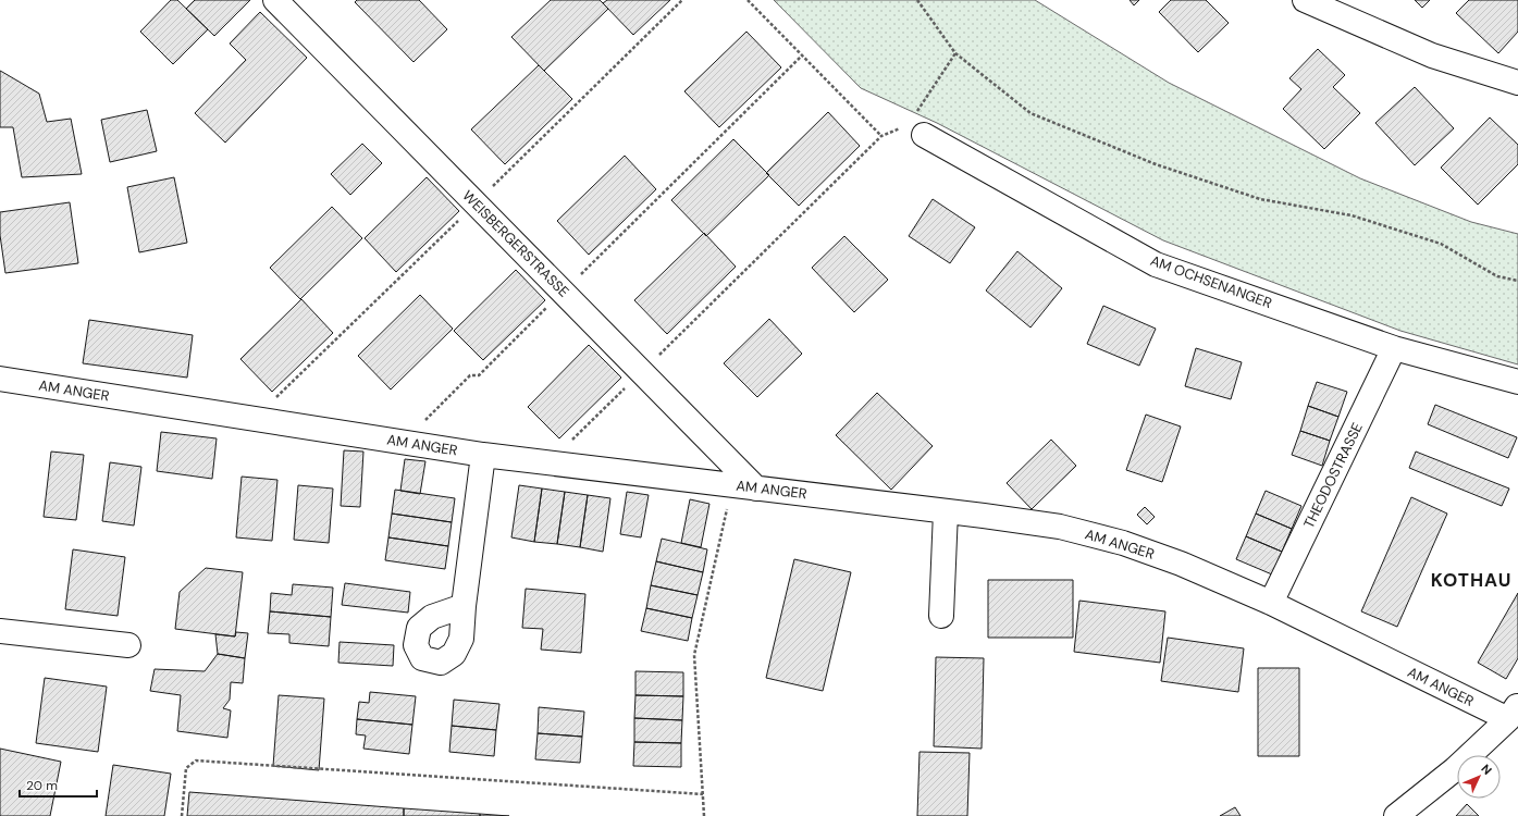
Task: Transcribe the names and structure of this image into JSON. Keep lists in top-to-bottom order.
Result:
{
  "streets": {
    "street": [
      "WEISBERGERSTRASSE",
      "AM OCHSENANGER",
      "AM ANGER",
      "THEODOSTRASSE"
    ]
  },
  "crossings": [
    ["WEISBERGERSTRASSE", "AM ANGER"],
    ["AM OCHSENANGER", "THEODOSTRASSE"],
    ["AM ANGER", "THEODOSTRASSE"]
  ],
  "districts": ["KOTHAU"],
  "scale_bar": "20 m",
  "north": "top right"
}
